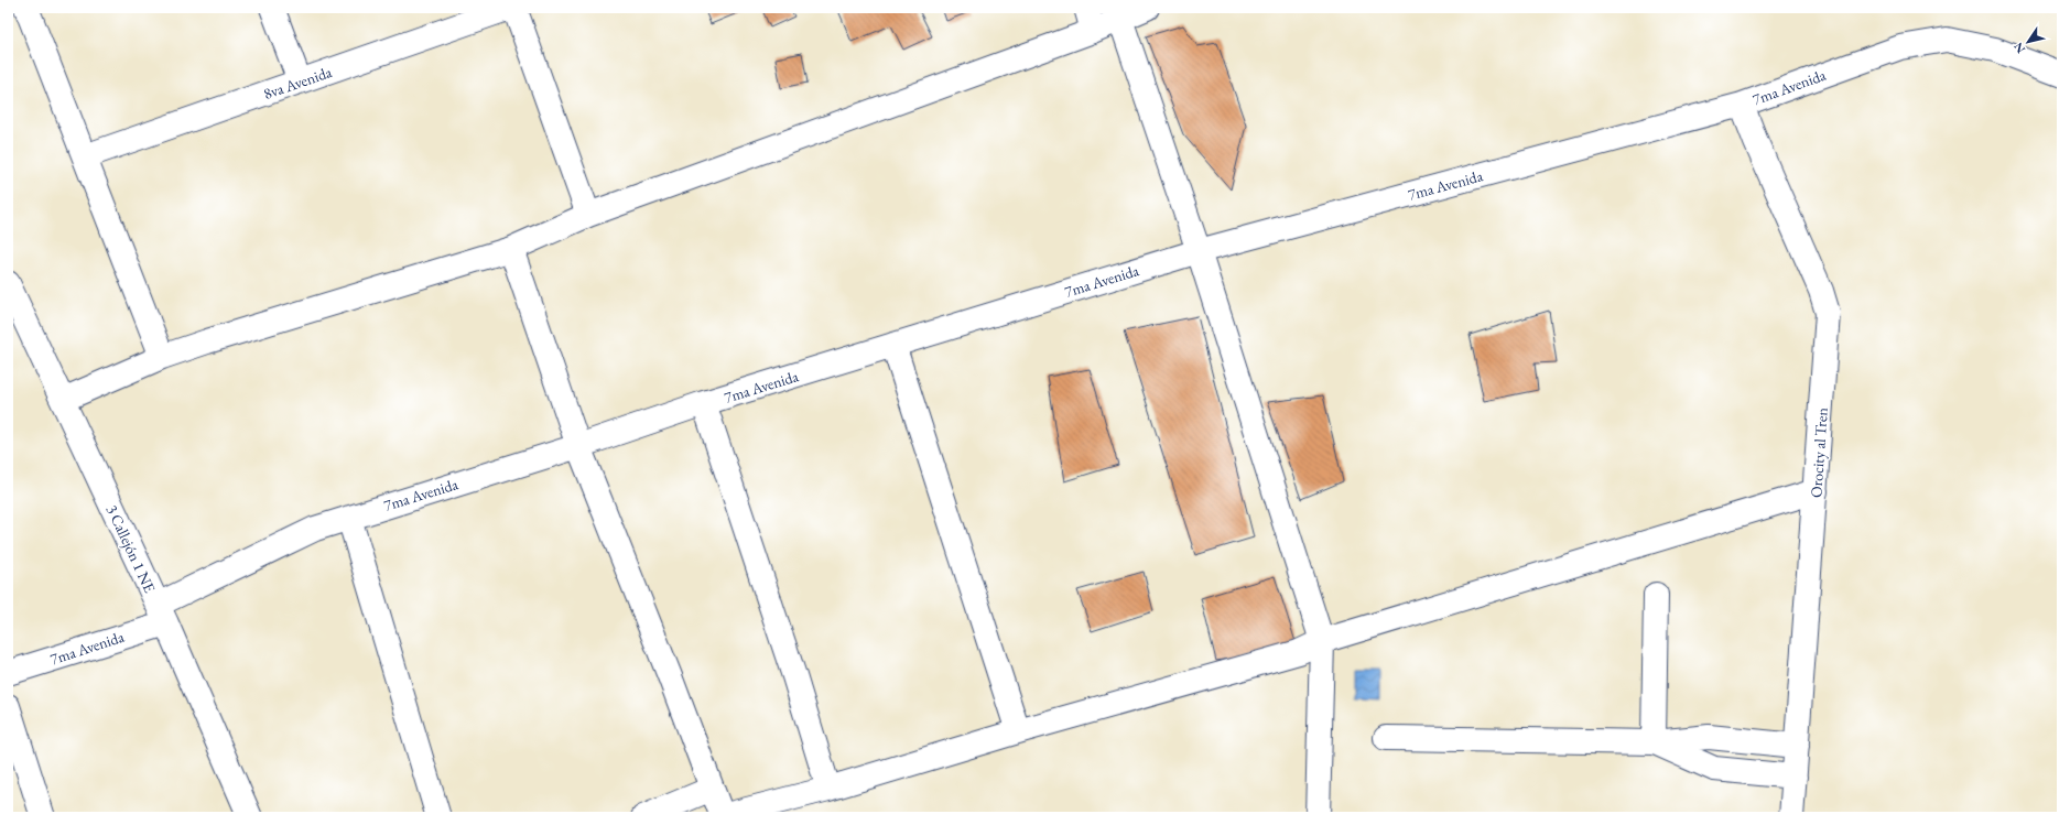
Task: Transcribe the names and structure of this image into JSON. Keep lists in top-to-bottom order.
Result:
{
  "streets": {
    "street": [
      "8va Avenida",
      "7ma Avenida",
      "Orocity al Tren",
      "3 Callejón 1 NE"
    ]
  },
  "crossings": [
    ["7ma Avenida", "Orocity al Tren"],
    ["7ma Avenida", "3 Callejón 1 NE"]
  ],
  "north": "bottom left"
}
